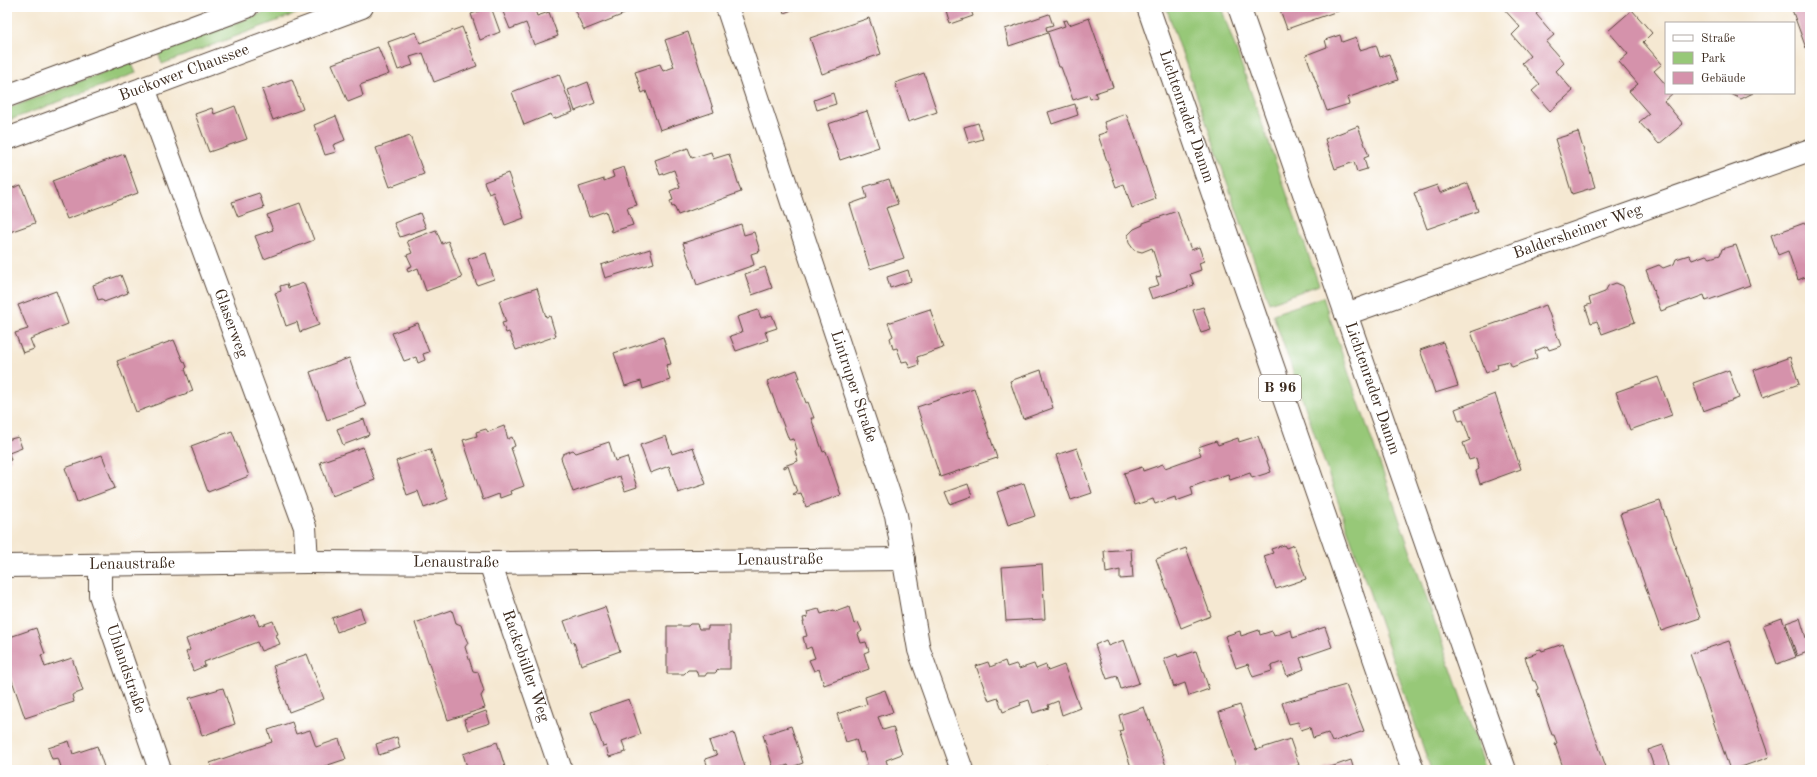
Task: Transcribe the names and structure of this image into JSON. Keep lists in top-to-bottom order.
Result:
{
  "streets": {
    "street": [
      "Buckower Chaussee",
      "Lichtenrader Damm",
      "Baldersheimer Weg",
      "Glaserweg",
      "Lintruper Straße",
      "B 96",
      "Lenaustraße",
      "Rackebüller Weg",
      "Uhlandstraße"
    ]
  },
  "crossings": [
    ["Buckower Chaussee", "Glaserweg"],
    ["Lichtenrader Damm", "Baldersheimer Weg"],
    ["Glaserweg", "Lenaustraße"],
    ["Lintruper Straße", "Lenaustraße"],
    ["Lenaustraße", "Rackebüller Weg"],
    ["Lenaustraße", "Uhlandstraße"]
  ],
  "legend": ["Straße", "Park", "Gebäude"]
}
